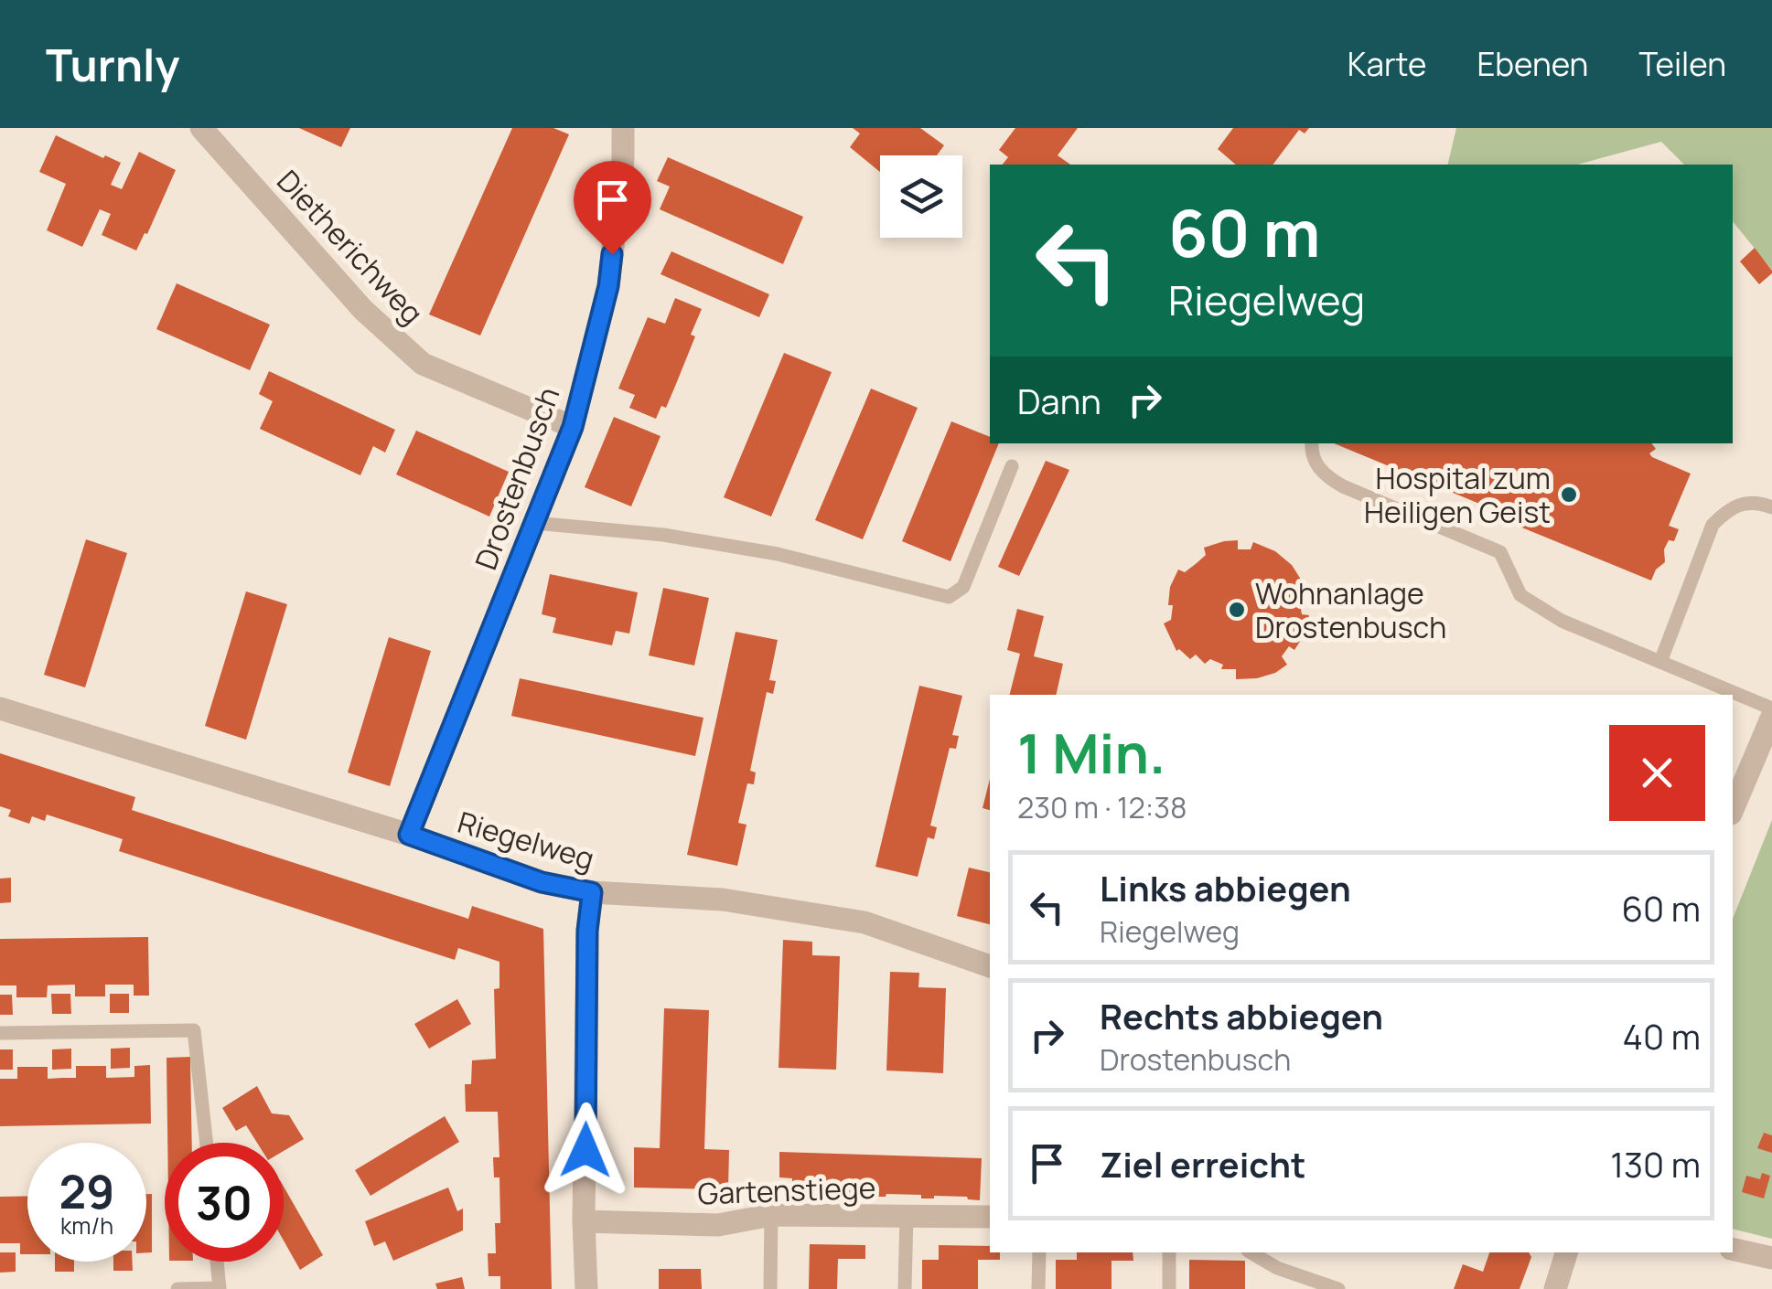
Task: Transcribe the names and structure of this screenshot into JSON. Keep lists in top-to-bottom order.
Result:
{
  "streets": {
    "street": [
      "Dietherichweg",
      "Drostenbusch",
      "Riegelweg",
      "Gartenstiege"
    ]
  },
  "crossings": [
    ["Dietherichweg", "Drostenbusch"],
    ["Drostenbusch", "Riegelweg"]
  ],
  "places": ["Hospital zum Heiligen Geist", "Wohnanlage Drostenbusch"],
  "page": {
    "header": "Turnly",
    "nav": ["Karte", "Ebenen", "Teilen"],
    "turn": ["60 m", "Riegelweg"],
    "then": "Dann",
    "heading": ["1 Min.", "230 m · 12:38"],
    "list": [
      {
        "name": "Links abbiegen",
        "note": "Riegelweg",
        "value": "60 m"
      },
      {
        "name": "Rechts abbiegen",
        "note": "Drostenbusch",
        "value": "40 m"
      },
      {
        "name": "Ziel erreicht",
        "value": "130 m"
      }
    ],
    "speed": "29 km/h",
    "limit": "30"
  }
}
